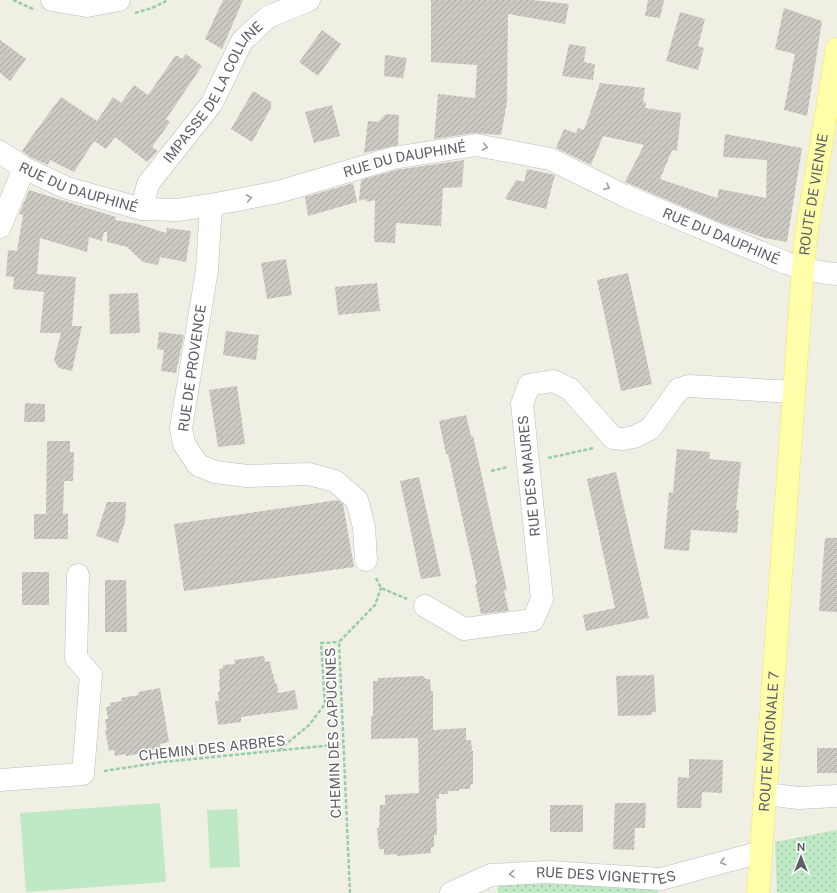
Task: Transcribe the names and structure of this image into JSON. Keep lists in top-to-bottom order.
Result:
{
  "streets": {
    "main road": ["ROUTE DE VIENNE", "ROUTE NATIONALE 7"],
    "street": [
      "IMPASSE DE LA COLLINE",
      "RUE DU DAUPHINÉ",
      "RUE DE PROVENCE",
      "RUE DES MAURES",
      "RUE DES VIGNETTES"
    ],
    "path": ["CHEMIN DES CAPUCINES", "CHEMIN DES ARBRES"]
  },
  "crossings": [
    ["IMPASSE DE LA COLLINE", "RUE DU DAUPHINÉ"],
    ["RUE DU DAUPHINÉ", "ROUTE DE VIENNE"],
    ["RUE DU DAUPHINÉ", "RUE DE PROVENCE"],
    ["ROUTE DE VIENNE", "ROUTE NATIONALE 7"],
    ["CHEMIN DES CAPUCINES", "CHEMIN DES ARBRES"],
    ["ROUTE NATIONALE 7", "RUE DES VIGNETTES"]
  ],
  "one_way": ["RUE DU DAUPHINÉ", "RUE DES VIGNETTES"],
  "north": "top"
}
